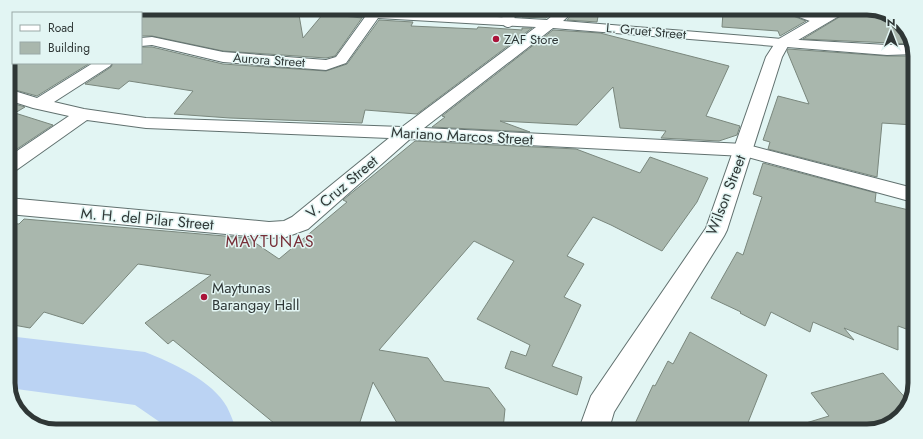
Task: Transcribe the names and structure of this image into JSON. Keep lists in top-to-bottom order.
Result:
{
  "streets": {
    "street": [
      "L. Gruet Street",
      "Aurora Street",
      "Mariano Marcos Street",
      "V. Cruz Street",
      "Wilson Street",
      "M. H. del Pilar Street"
    ]
  },
  "crossings": [
    ["L. Gruet Street", "V. Cruz Street"],
    ["L. Gruet Street", "Wilson Street"],
    ["Mariano Marcos Street", "V. Cruz Street"],
    ["Mariano Marcos Street", "Wilson Street"],
    ["V. Cruz Street", "M. H. del Pilar Street"]
  ],
  "districts": ["MAYTUNAS"],
  "places": ["ZAF Store", "Maytunas Barangay Hall"],
  "legend": ["Road", "Building"],
  "north": "top"
}
